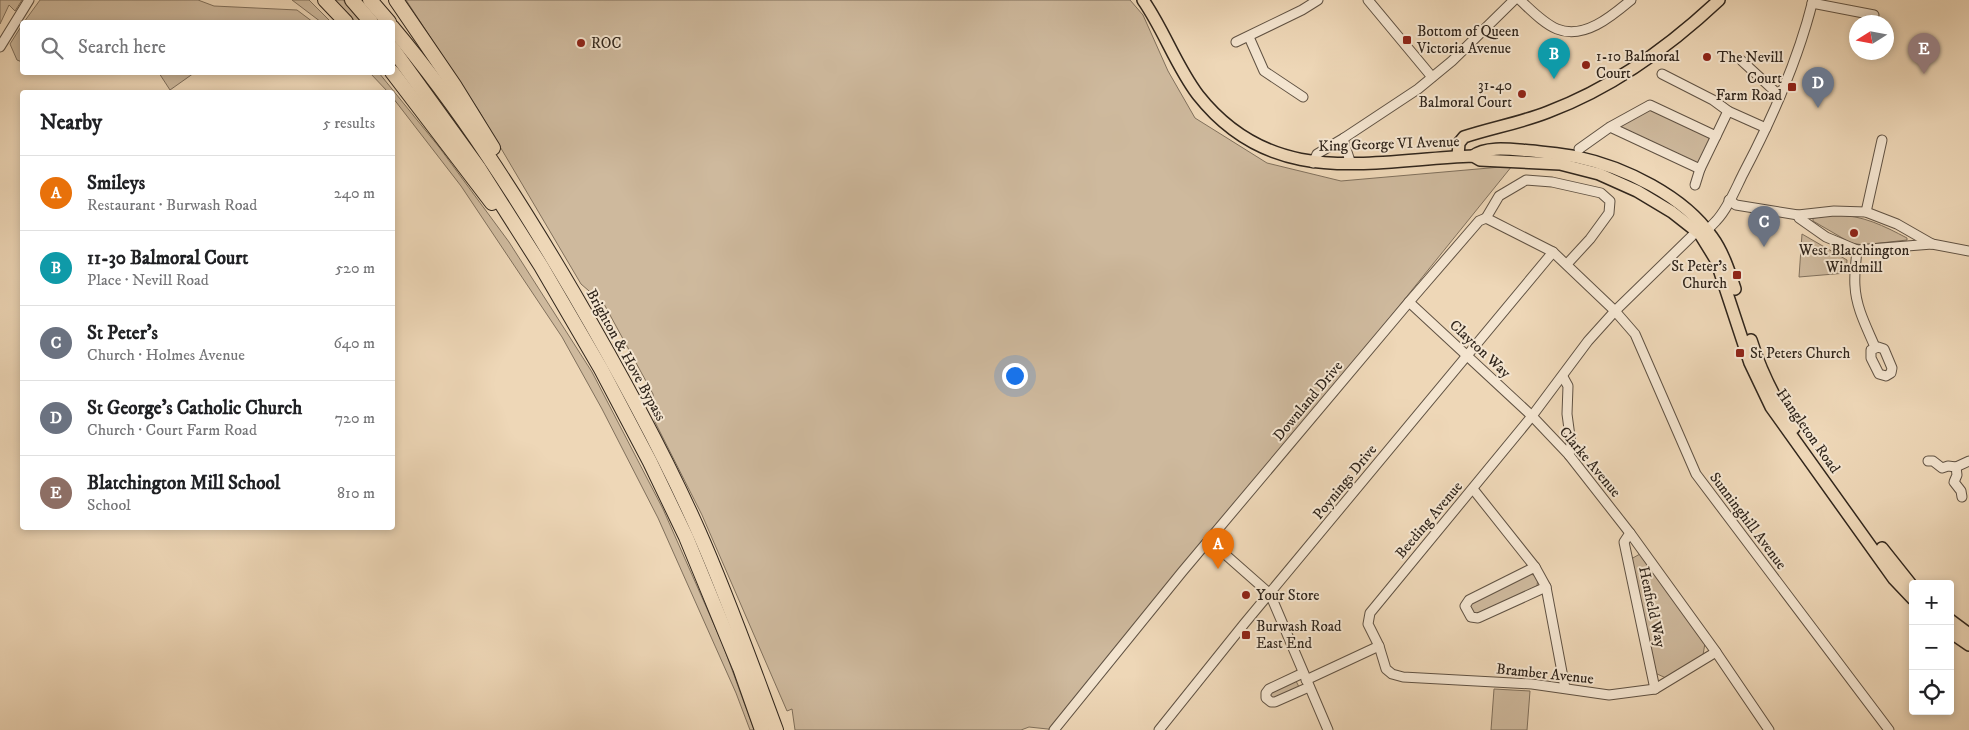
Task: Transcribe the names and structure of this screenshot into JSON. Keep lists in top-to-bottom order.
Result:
{
  "streets": {
    "highway": ["Brighton & Hove Bypass"],
    "main road": ["King George VI Avenue", "Hangleton Road"],
    "street": [
      "Clayton Way",
      "Downland Drive",
      "Clarke Avenue",
      "Poynings Drive",
      "Beeding Avenue",
      "Sunninghill Avenue",
      "Henfield Way",
      "Bramber Avenue"
    ]
  },
  "crossings": [
    ["King George VI Avenue", "Hangleton Road"],
    ["Clayton Way", "Downland Drive"],
    ["Clayton Way", "Clarke Avenue"],
    ["Clayton Way", "Poynings Drive"],
    ["Clayton Way", "Beeding Avenue"],
    ["Clarke Avenue", "Beeding Avenue"],
    ["Clarke Avenue", "Henfield Way"],
    ["Clarke Avenue", "Bramber Avenue"],
    ["Beeding Avenue", "Bramber Avenue"],
    ["Henfield Way", "Bramber Avenue"]
  ],
  "places": {
    "transit": [
      "Bottom of Queen Victoria Avenue",
      "Court Farm Road",
      "St Peter's Church",
      "St Peters Church",
      "Burwash Road East End"
    ],
    "other": [
      "ROC",
      "The Nevill",
      "1-10 Balmoral Court",
      "31-40 Balmoral Court",
      "West Blatchington Windmill",
      "Your Store"
    ]
  },
  "north": "left",
  "page": {
    "search": "Search here",
    "pins": [
      "E",
      "B",
      "D",
      "C",
      "A"
    ],
    "heading": ["Nearby", "5 results"],
    "list": [
      {
        "mark": "A",
        "name": "Smileys",
        "note": "Restaurant · Burwash Road",
        "value": "240 m"
      },
      {
        "mark": "B",
        "name": "11-30 Balmoral Court",
        "note": "Place · Nevill Road",
        "value": "520 m"
      },
      {
        "mark": "C",
        "name": "St Peter's",
        "note": "Church · Holmes Avenue",
        "value": "640 m"
      },
      {
        "mark": "D",
        "name": "St George's Catholic Church",
        "note": "Church · Court Farm Road",
        "value": "720 m"
      },
      {
        "mark": "E",
        "name": "Blatchington Mill School",
        "note": "School",
        "value": "810 m"
      }
    ],
    "map_buttons": ["+", "−"]
  }
}
